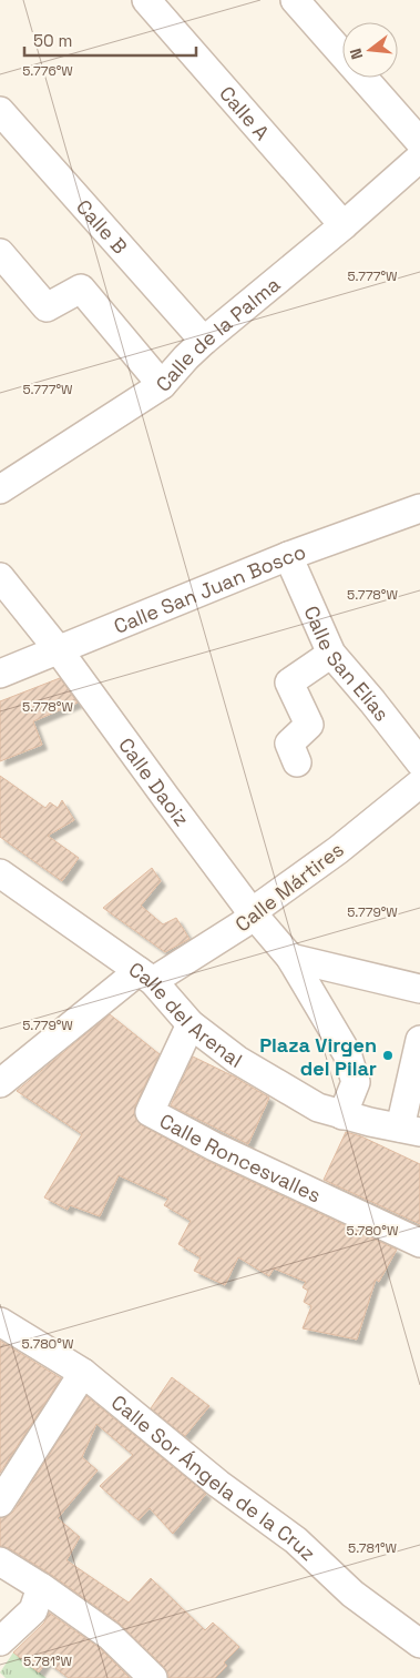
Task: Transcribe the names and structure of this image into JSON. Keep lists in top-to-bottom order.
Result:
{
  "streets": {
    "street": [
      "Calle A",
      "Calle B",
      "Calle de la Palma",
      "Calle San Juan Bosco",
      "Calle San Elías",
      "Calle Daoiz",
      "Calle Mártires",
      "Calle del Arenal",
      "Calle Roncesvalles",
      "Calle Sor Ángela de la Cruz"
    ]
  },
  "crossings": [
    ["Calle A", "Calle de la Palma"],
    ["Calle B", "Calle de la Palma"],
    ["Calle San Juan Bosco", "Calle San Elías"],
    ["Calle San Juan Bosco", "Calle Daoiz"],
    ["Calle Daoiz", "Calle Mártires"],
    ["Calle Daoiz", "Calle del Arenal"],
    ["Calle Mártires", "Calle del Arenal"],
    ["Calle del Arenal", "Calle Roncesvalles"]
  ],
  "places": ["Plaza Virgen del Pilar"],
  "scale_bar": "50 m",
  "north": "left",
  "coordinates": [
    "5.776°W",
    "5.777°W",
    "5.778°W",
    "5.779°W",
    "5.780°W",
    "5.781°W"
  ]
}
